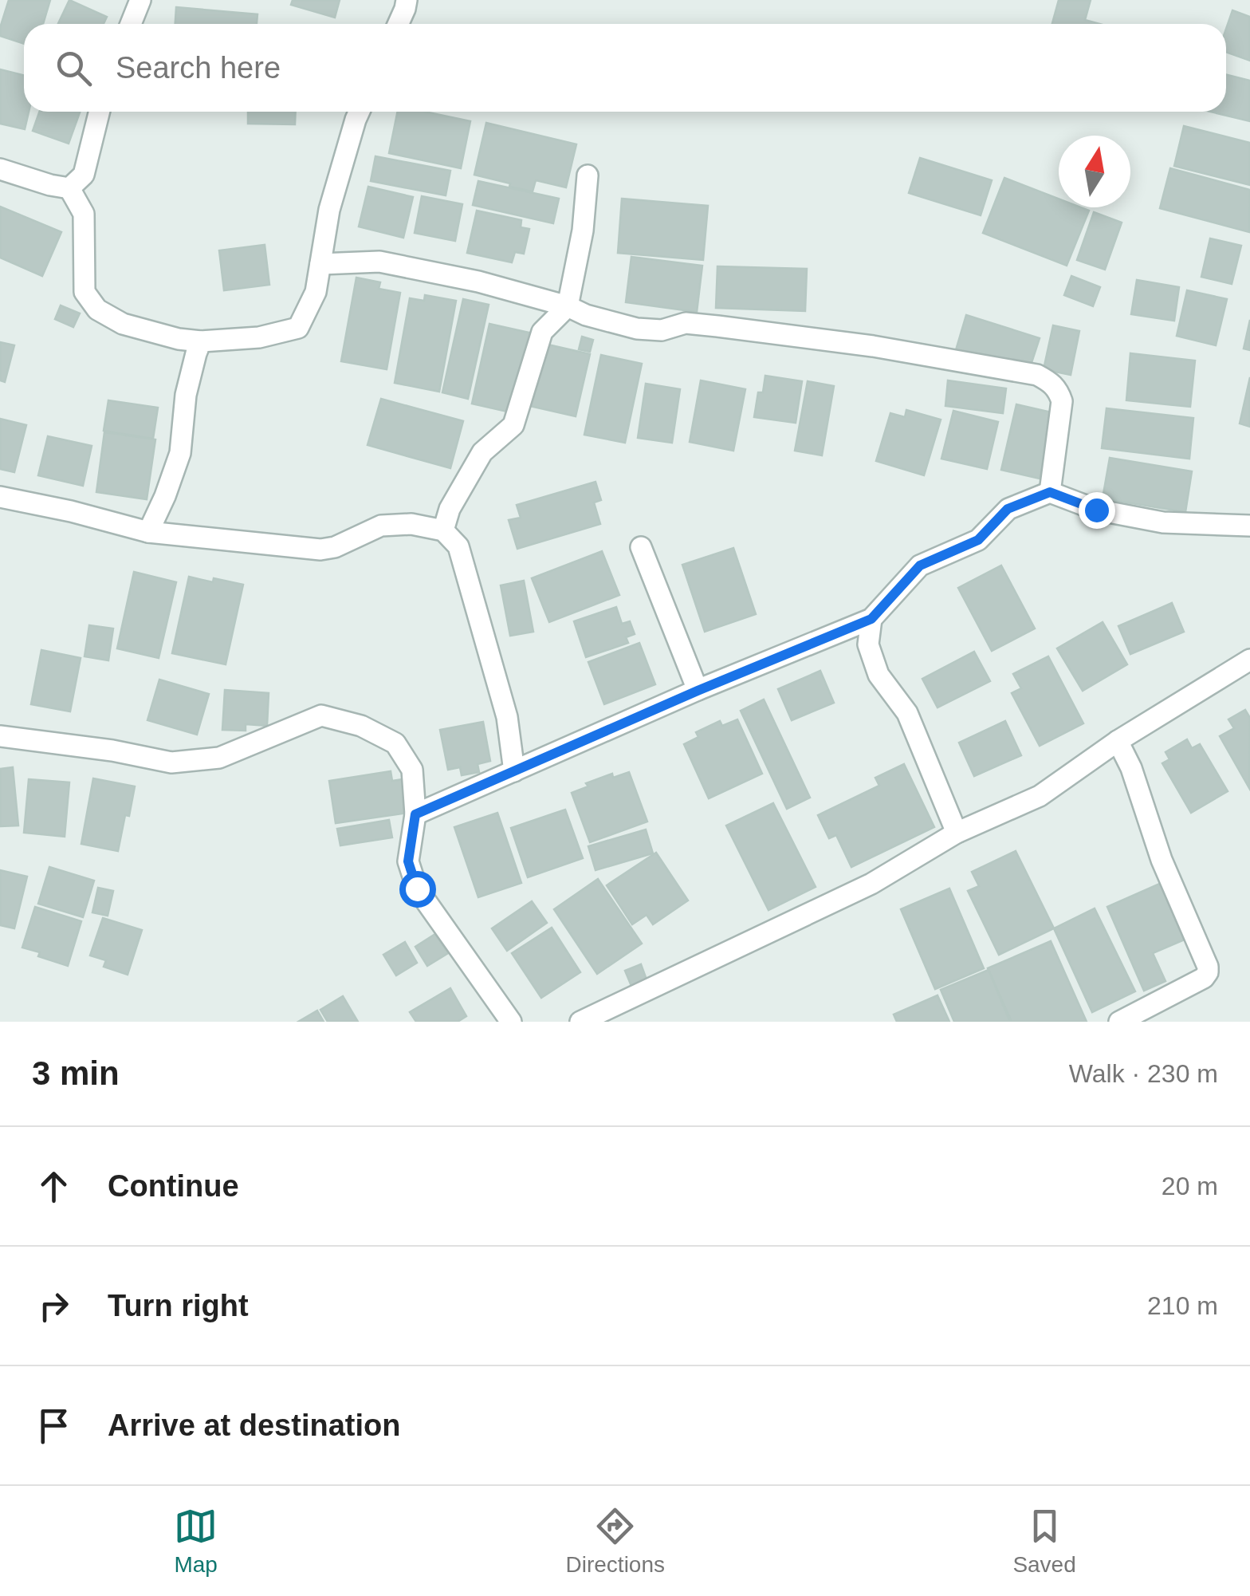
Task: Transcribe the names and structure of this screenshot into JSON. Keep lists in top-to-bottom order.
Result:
{
  "north": "top",
  "page": {
    "search": "Search here",
    "heading": ["3 min", "Walk · 230 m"],
    "list": [
      ["Continue", "20 m"],
      ["Turn right", "210 m"],
      "Arrive at destination"
    ],
    "nav": ["Map", "Directions", "Saved"]
  }
}
